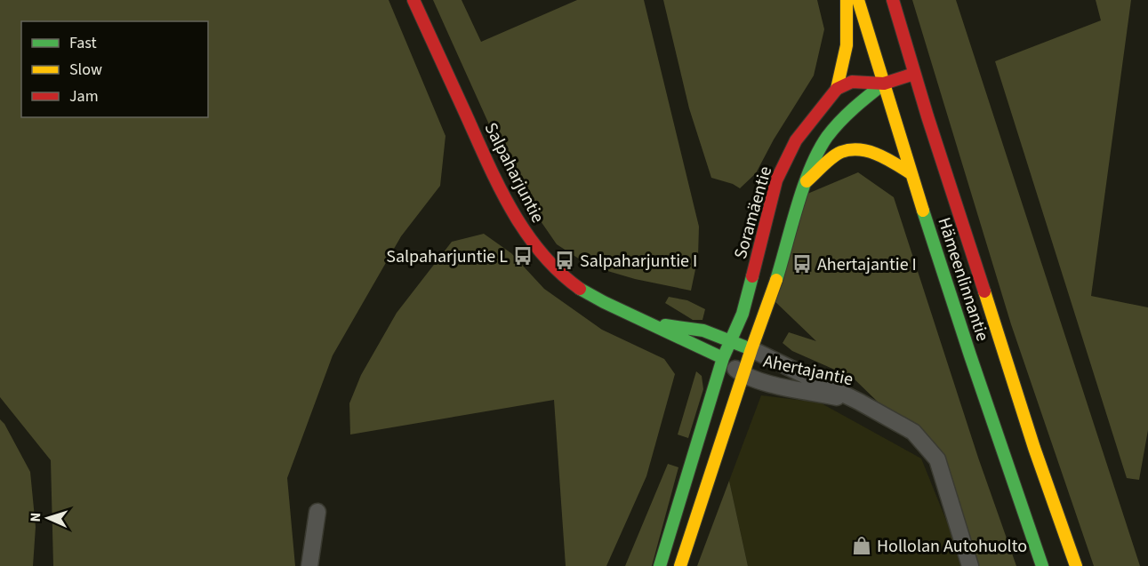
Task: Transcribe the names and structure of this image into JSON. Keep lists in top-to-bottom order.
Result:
{
  "streets": {
    "street": [
      "Salpaharjuntie",
      "Soramäentie",
      "Hämeenlinnantie",
      "Ahertajantie"
    ]
  },
  "crossings": [
    ["Salpaharjuntie", "Soramäentie"],
    ["Salpaharjuntie", "Ahertajantie"],
    ["Soramäentie", "Ahertajantie"]
  ],
  "places": {
    "bus stop": ["Salpaharjuntie L", "Salpaharjuntie I", "Ahertajantie I"],
    "shop": ["Hollolan Autohuolto"]
  },
  "legend": ["Fast", "Slow", "Jam"],
  "north": "left"
}
